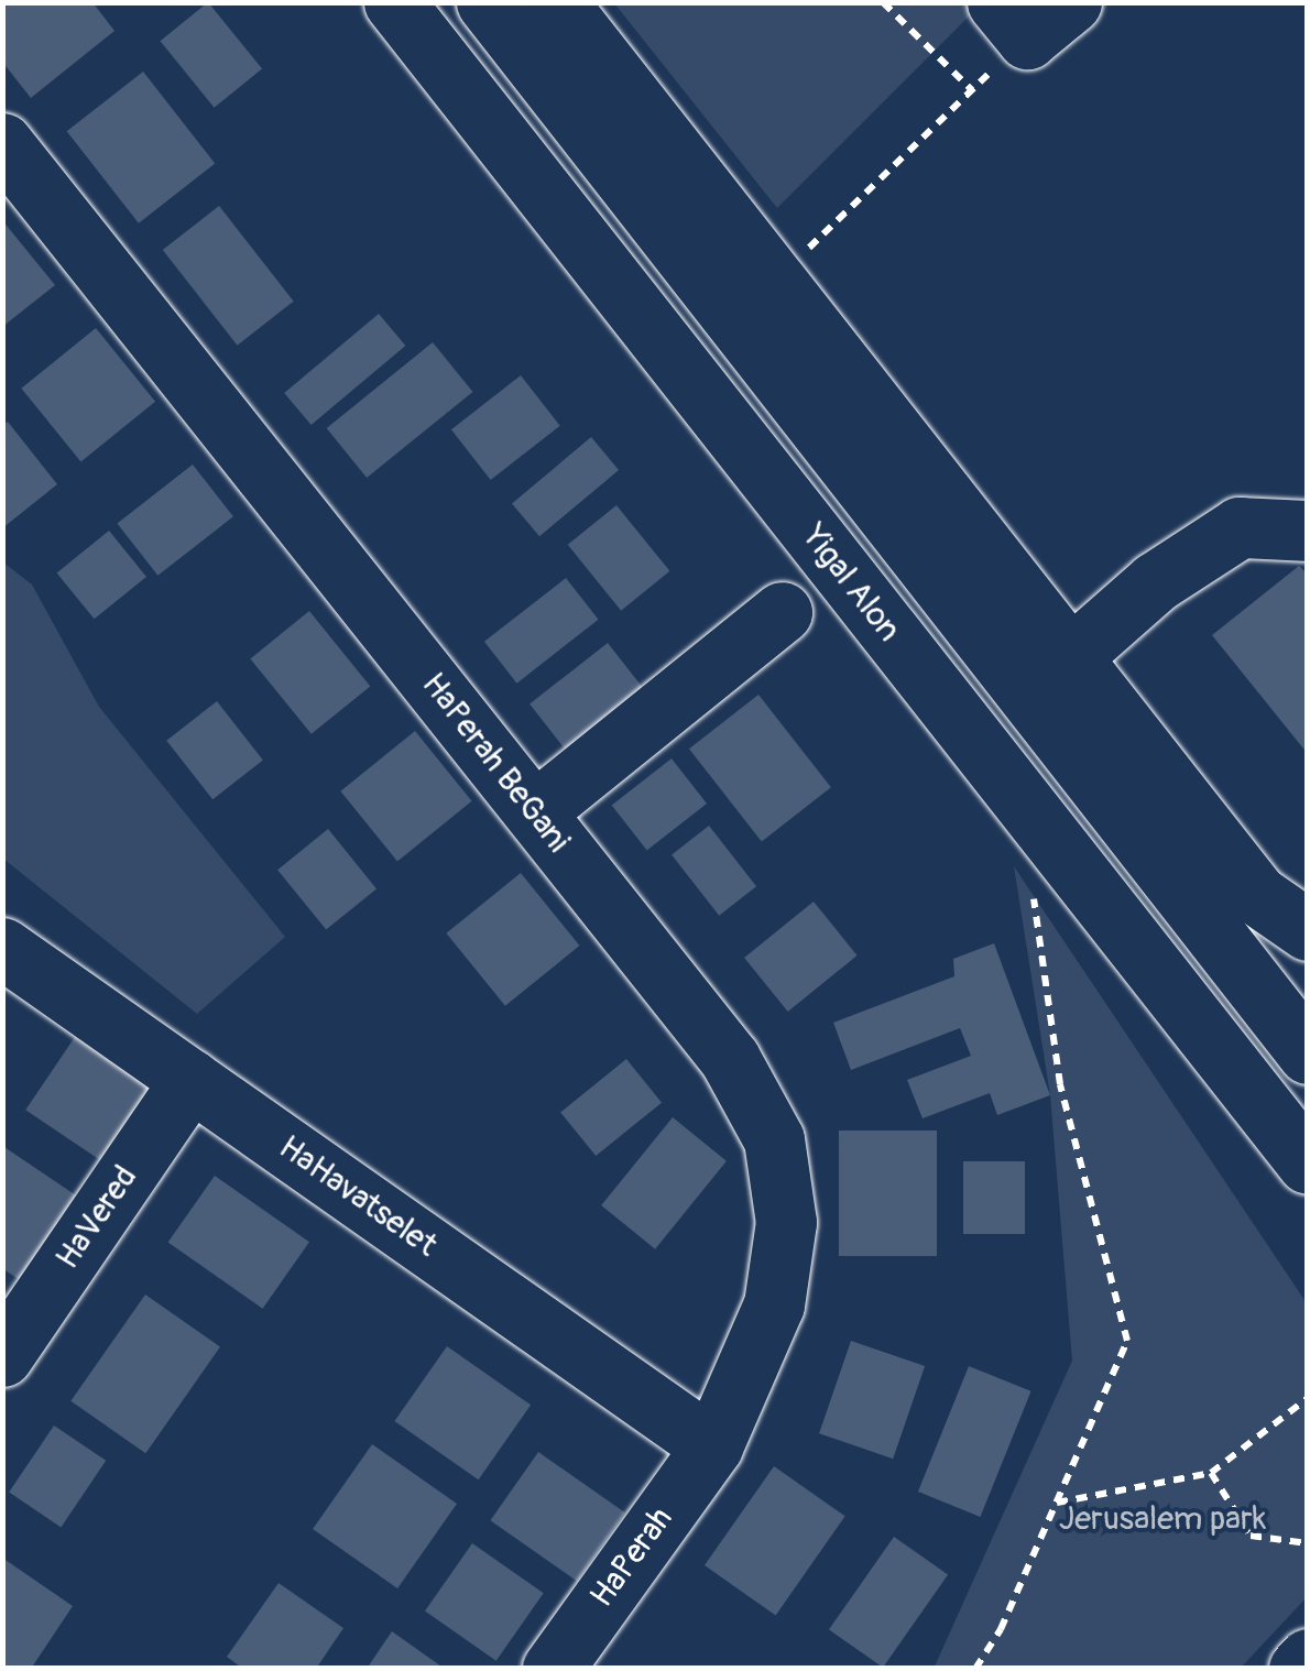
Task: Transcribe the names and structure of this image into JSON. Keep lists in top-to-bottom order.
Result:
{
  "streets": {
    "street": [
      "Yigal Alon",
      "HaPerah BeGani",
      "HaHavatselet",
      "HaVered",
      "HaPerah"
    ]
  },
  "crossings": [
    ["HaPerah BeGani", "HaHavatselet"],
    ["HaPerah BeGani", "HaPerah"],
    ["HaHavatselet", "HaVered"],
    ["HaHavatselet", "HaPerah"]
  ],
  "parks": ["Jerusalem park"]
}
